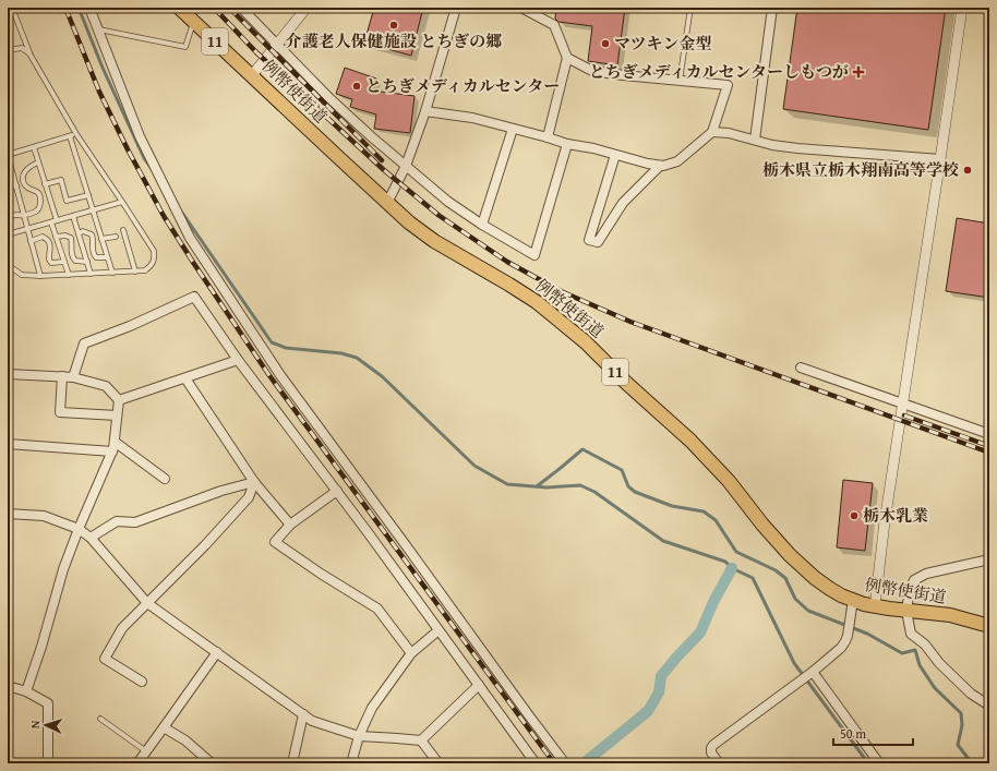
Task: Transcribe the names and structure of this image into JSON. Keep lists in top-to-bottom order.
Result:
{
  "streets": {
    "main road": ["11", "例幣使街道"]
  },
  "places": {
    "other": [
      "介護老人保健施設 とちぎの郷",
      "マツキン金型",
      "とちぎメディカルセンター",
      "栃木県立栃木翔南高等学校",
      "栃木乳業"
    ],
    "health": ["とちぎメディカルセンターしもつが"]
  },
  "scale_bar": "50 m",
  "north": "left"
}
